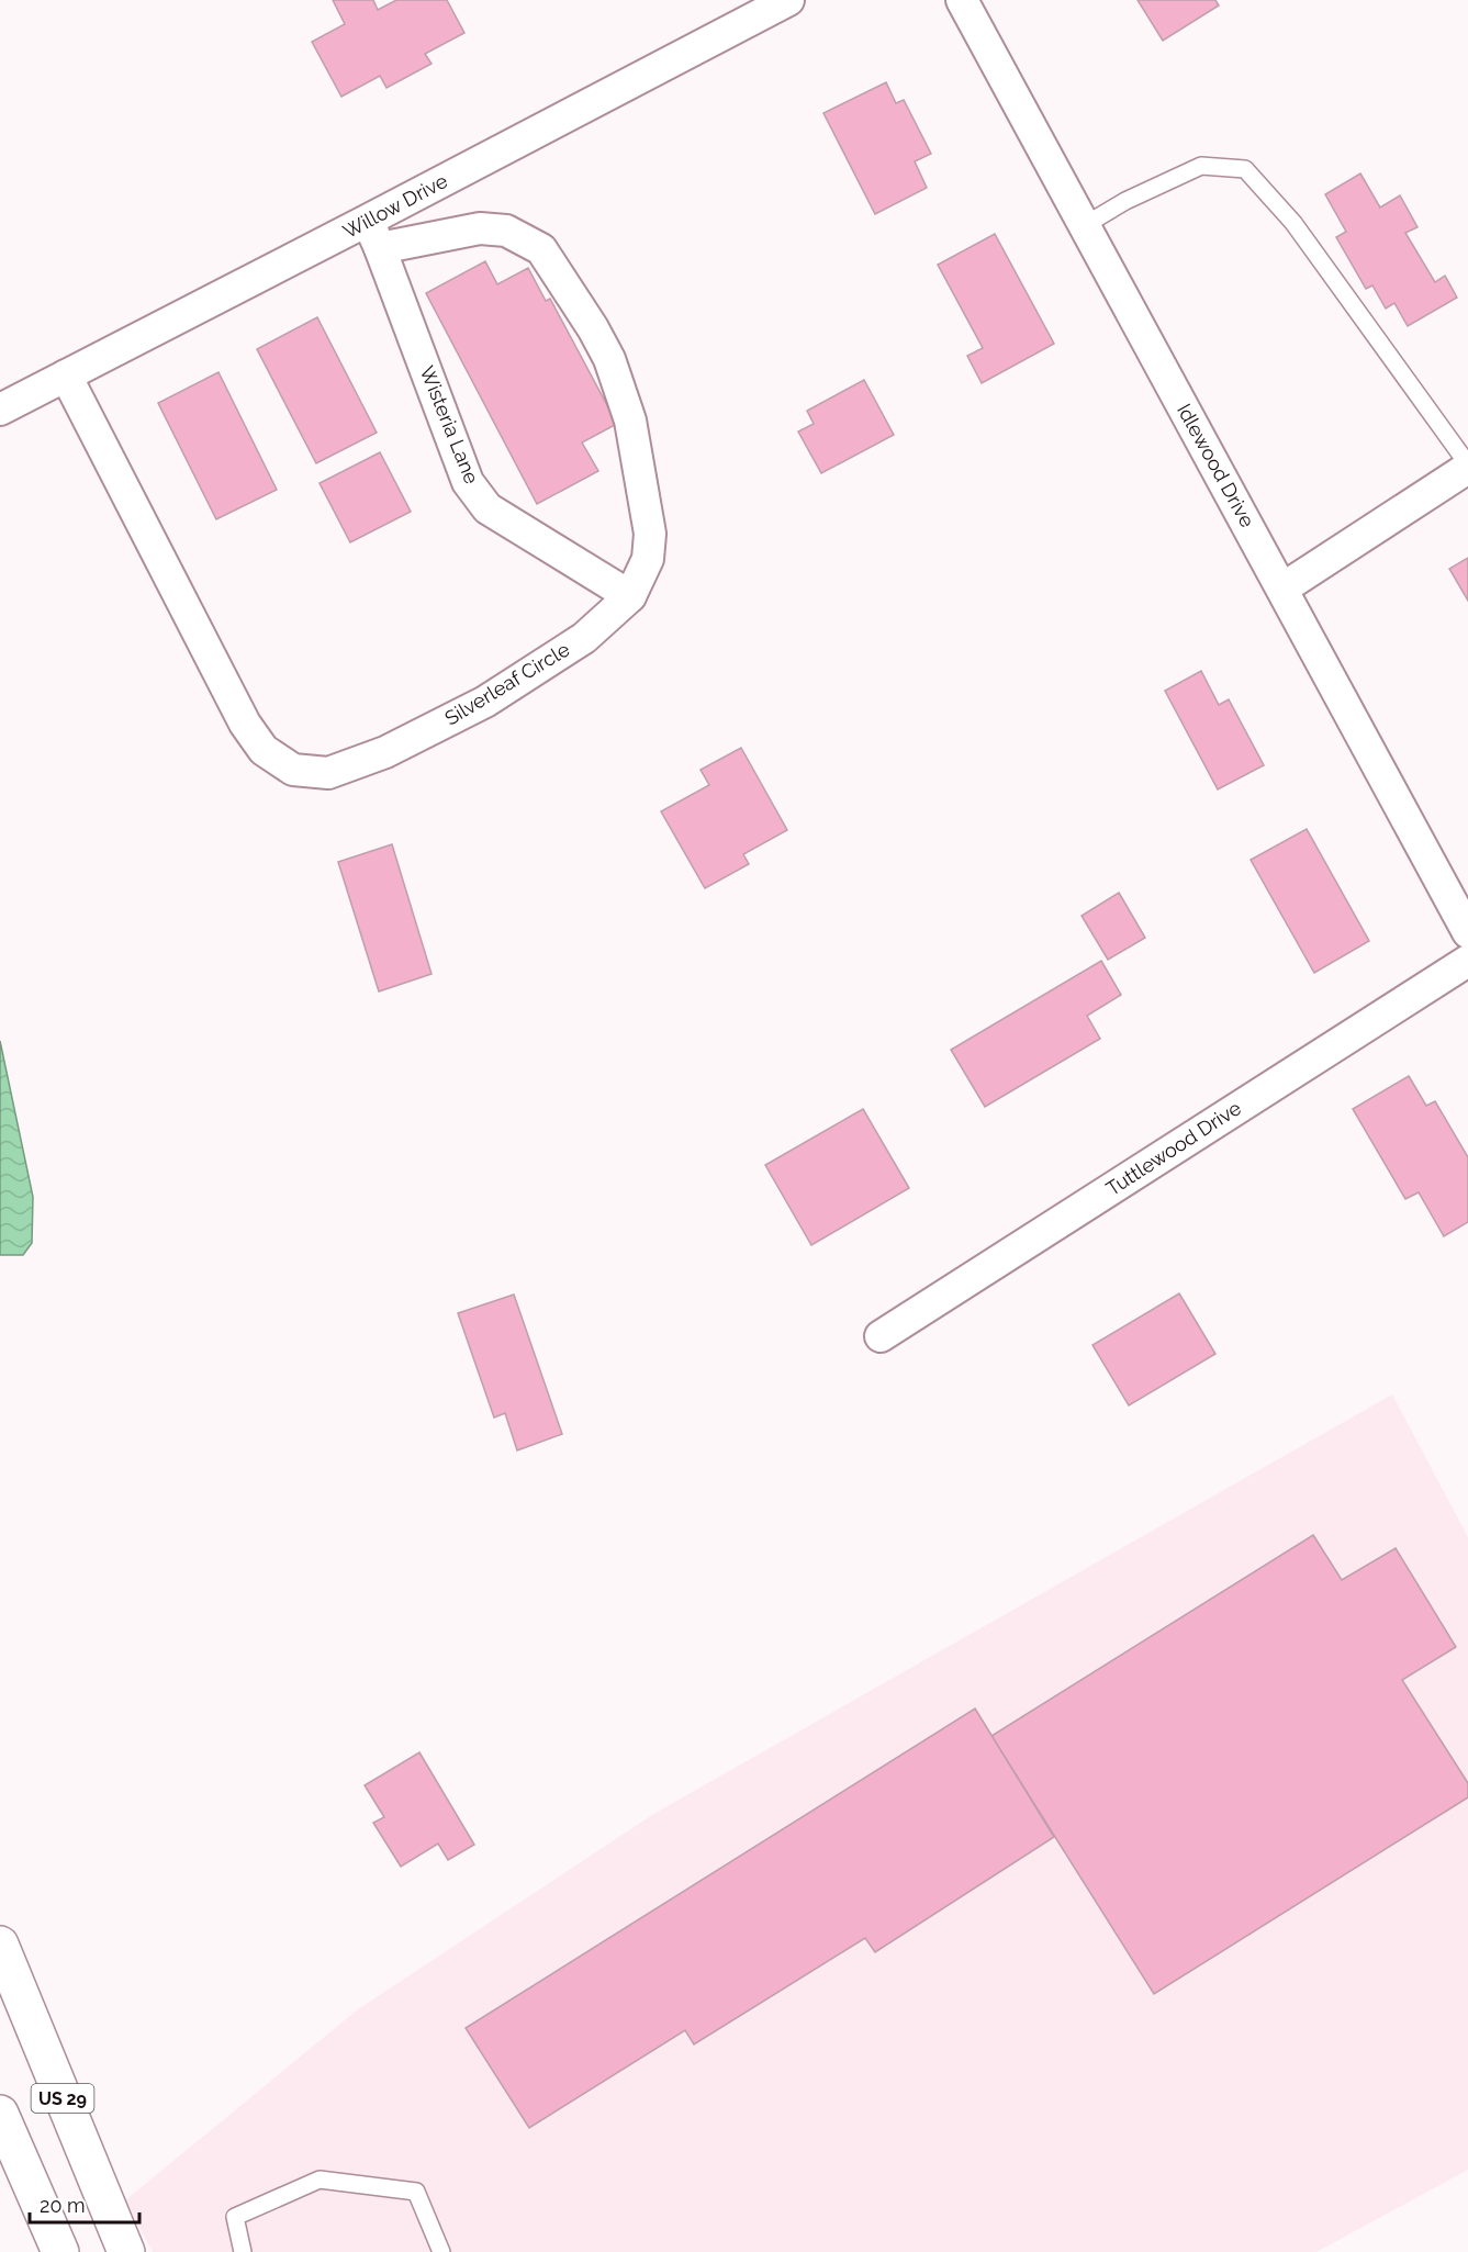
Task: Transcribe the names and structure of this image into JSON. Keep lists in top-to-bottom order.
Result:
{
  "streets": {
    "main road": ["US 29"],
    "street": [
      "Willow Drive",
      "Wisteria Lane",
      "Idlewood Drive",
      "Silverleaf Circle",
      "Tuttlewood Drive"
    ]
  },
  "crossings": [
    ["Willow Drive", "Wisteria Lane"],
    ["Willow Drive", "Silverleaf Circle"],
    ["Wisteria Lane", "Silverleaf Circle"]
  ],
  "scale_bar": "20 m"
}
